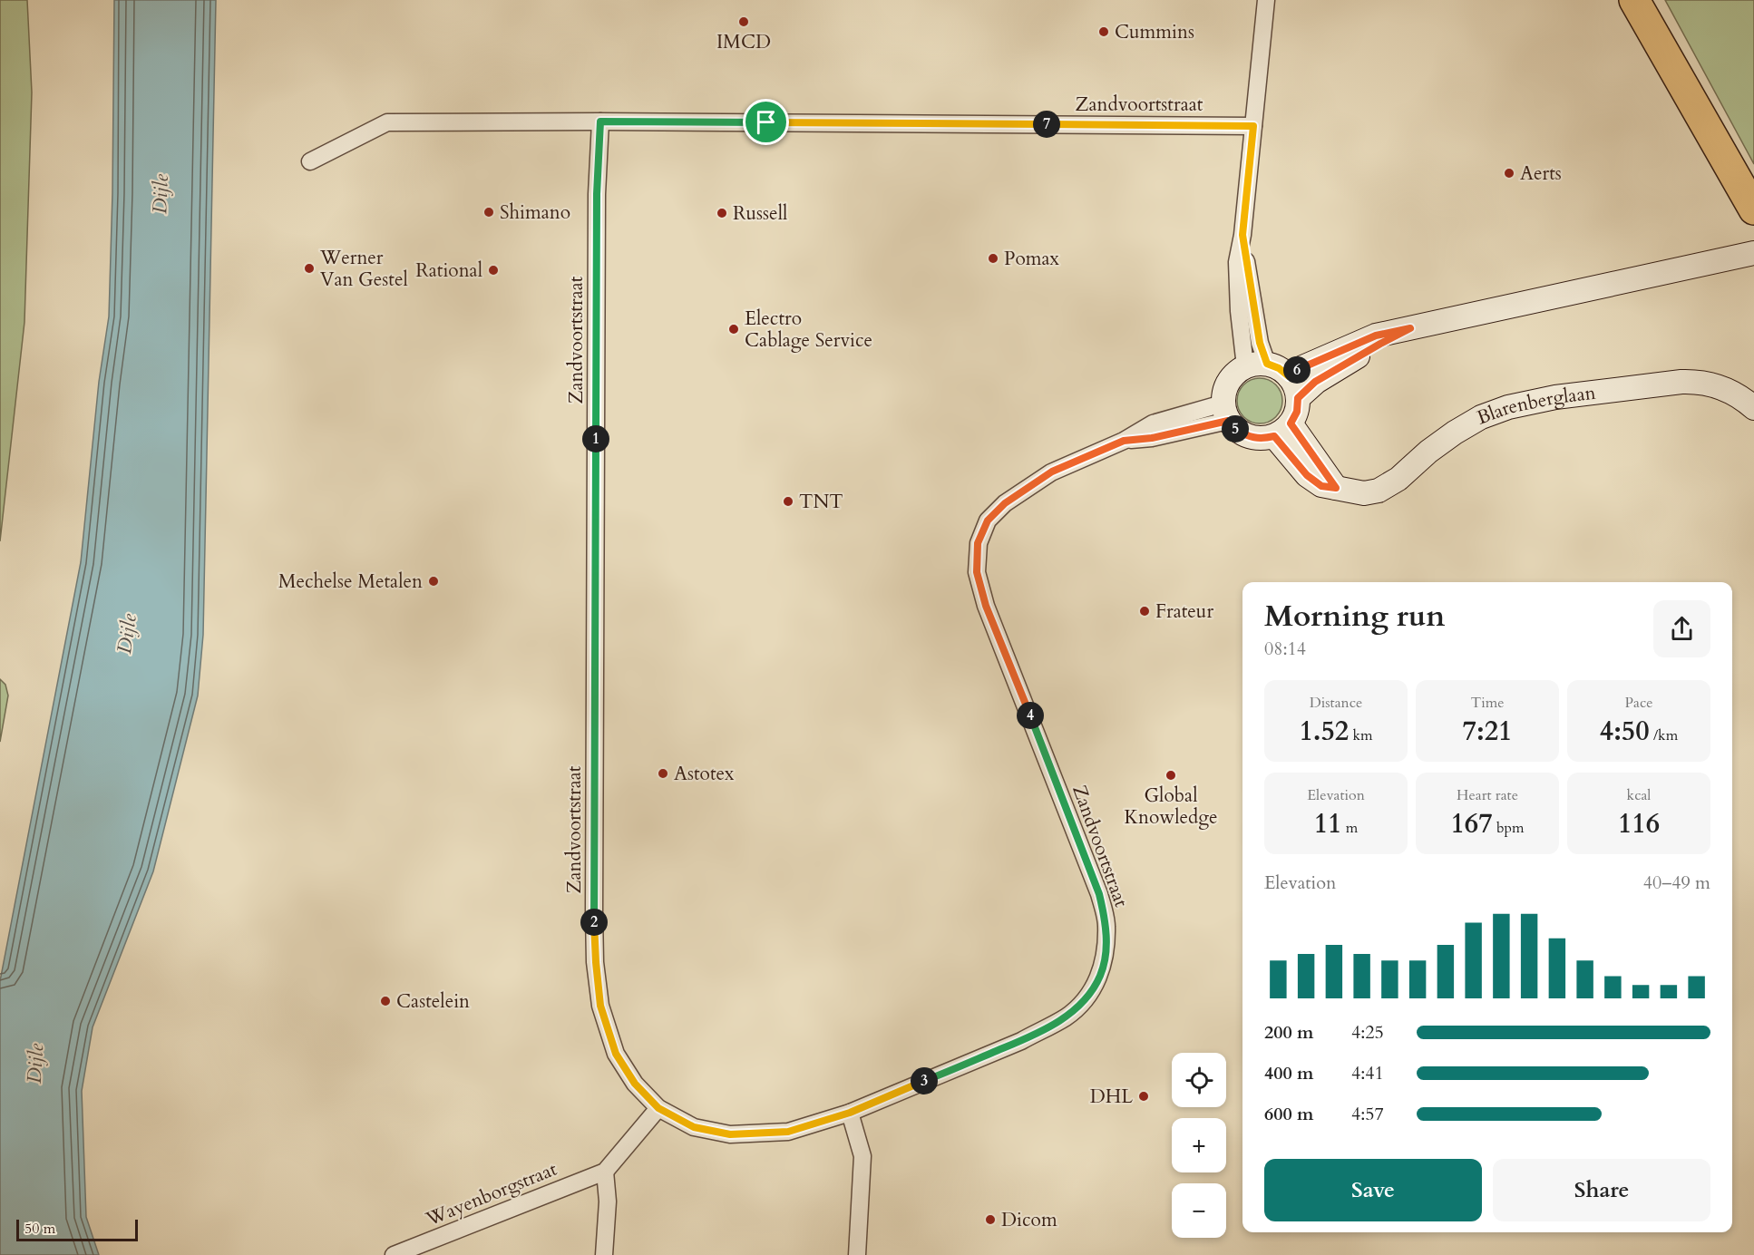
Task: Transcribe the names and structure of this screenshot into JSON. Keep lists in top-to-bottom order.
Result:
{
  "streets": {
    "street": ["Zandvoortstraat", "Blarenberglaan", "Wayenborgstraat"]
  },
  "crossings": [
    ["Zandvoortstraat", "Blarenberglaan"],
    ["Zandvoortstraat", "Wayenborgstraat"]
  ],
  "water": ["Dijle"],
  "places": [
    "IMCD",
    "Cummins",
    "Aerts",
    "Shimano",
    "Russell",
    "Pomax",
    "Werner Van Gestel",
    "Rational",
    "Electro Cablage Service",
    "TNT",
    "Mechelse Metalen",
    "Frateur",
    "Astotex",
    "Global Knowledge",
    "Castelein",
    "DHL",
    "Dicom"
  ],
  "scale_bar": "50 m",
  "page": {
    "pins": [
      "7",
      "6",
      "5",
      "1",
      "4",
      "2",
      "3"
    ],
    "heading": ["Morning run", "08:14"],
    "stats": [
      ["Distance", "1.52 km"],
      ["Time", "7:21"],
      ["Pace", "4:50 /km"],
      ["Elevation", "11 m"],
      ["Heart rate", "167 bpm"],
      ["kcal", "116"]
    ],
    "chart": ["Elevation", "40–49 m"],
    "list": [
      {
        "name": "200 m",
        "note": "4:25"
      },
      {
        "name": "400 m",
        "note": "4:41"
      },
      {
        "name": "600 m",
        "note": "4:57"
      }
    ],
    "map_buttons": ["+", "−"],
    "buttons": ["Save", "Share"],
    "scale": "50 m"
  }
}
